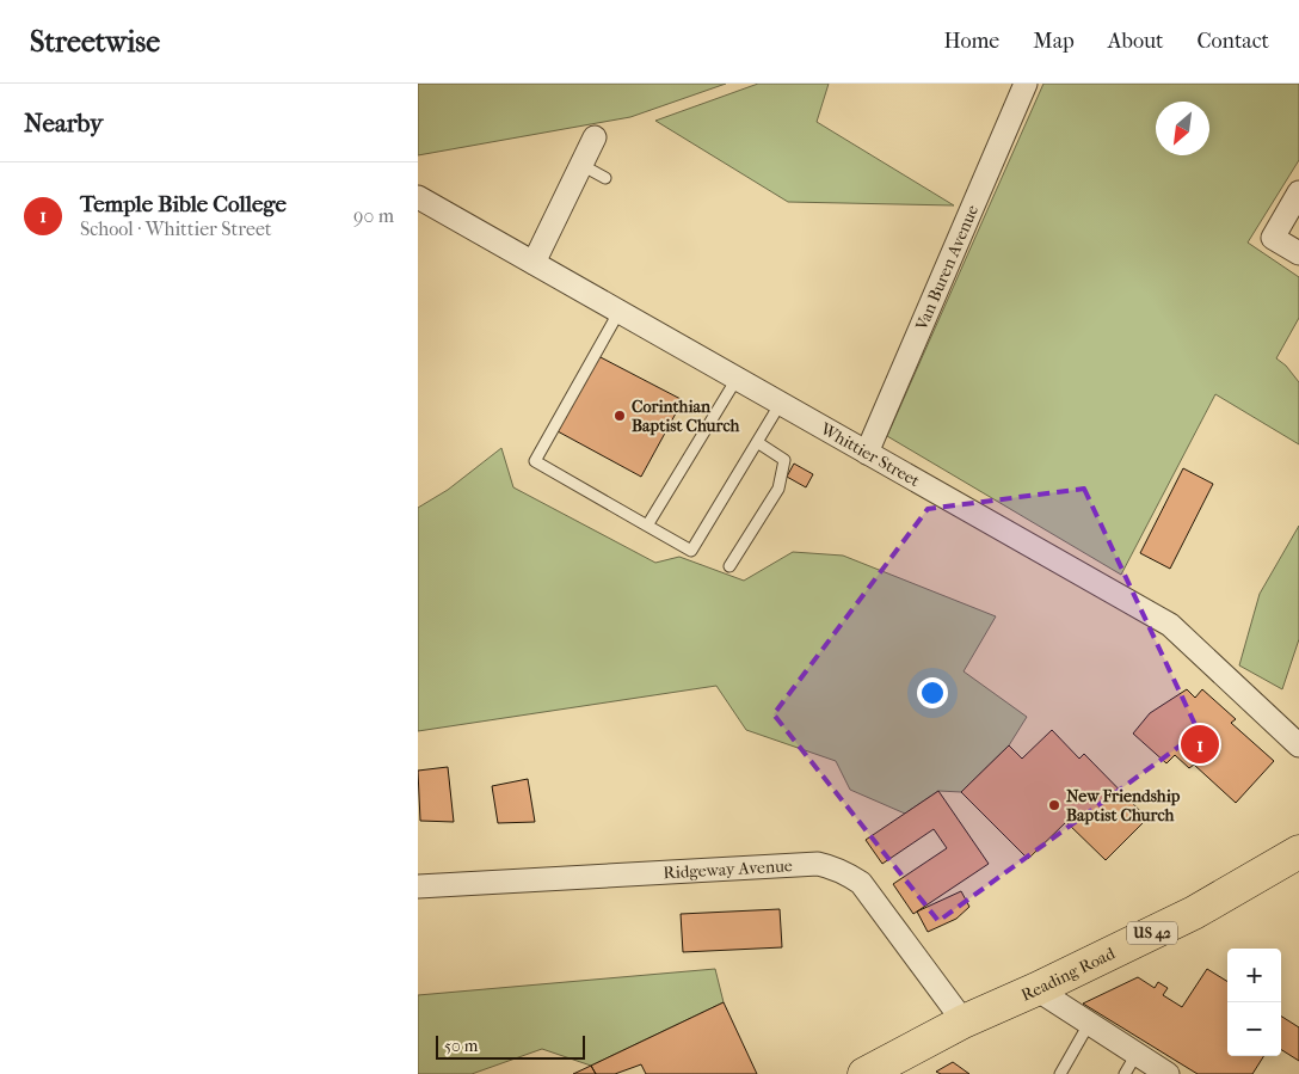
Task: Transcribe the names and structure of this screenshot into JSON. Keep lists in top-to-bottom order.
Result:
{
  "streets": {
    "main road": ["US 42", "Reading Road"],
    "street": ["Van Buren Avenue", "Whittier Street", "Ridgeway Avenue"]
  },
  "crossings": [
    ["Van Buren Avenue", "Whittier Street"],
    ["Ridgeway Avenue", "Reading Road"]
  ],
  "places": ["Corinthian Baptist Church", "New Friendship Baptist Church"],
  "scale_bar": "50 m",
  "north": "bottom left",
  "page": {
    "header": "Streetwise",
    "nav": [
      "Home",
      "Map",
      "About",
      "Contact"
    ],
    "heading": "Nearby",
    "list": [
      {
        "mark": "1",
        "name": "Temple Bible College",
        "note": "School · Whittier Street",
        "value": "90 m"
      }
    ],
    "pins": "1",
    "map_buttons": ["+", "−"],
    "scale": "50 m"
  }
}
